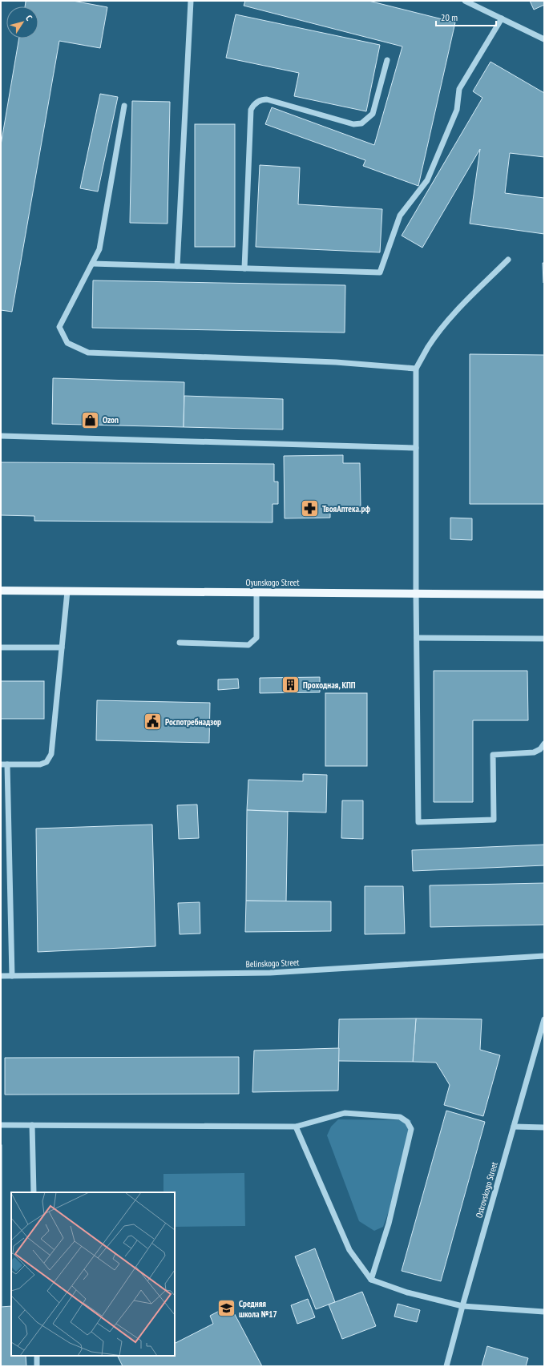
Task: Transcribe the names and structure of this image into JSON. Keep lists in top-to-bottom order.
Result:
{
  "streets": {
    "main road": ["Oyunskogo Street"],
    "street": ["Belinskogo Street", "Ostrovskogo Street"]
  },
  "places": {
    "shop": ["Ozon"],
    "pharmacy": ["ТвояАптека.рф"],
    "building": ["Проходная, КПП"],
    "public building": ["Роспотребнадзор"],
    "school or university": ["Средняя школа №17"]
  },
  "scale_bar": "20 m",
  "north": "top right"
}
